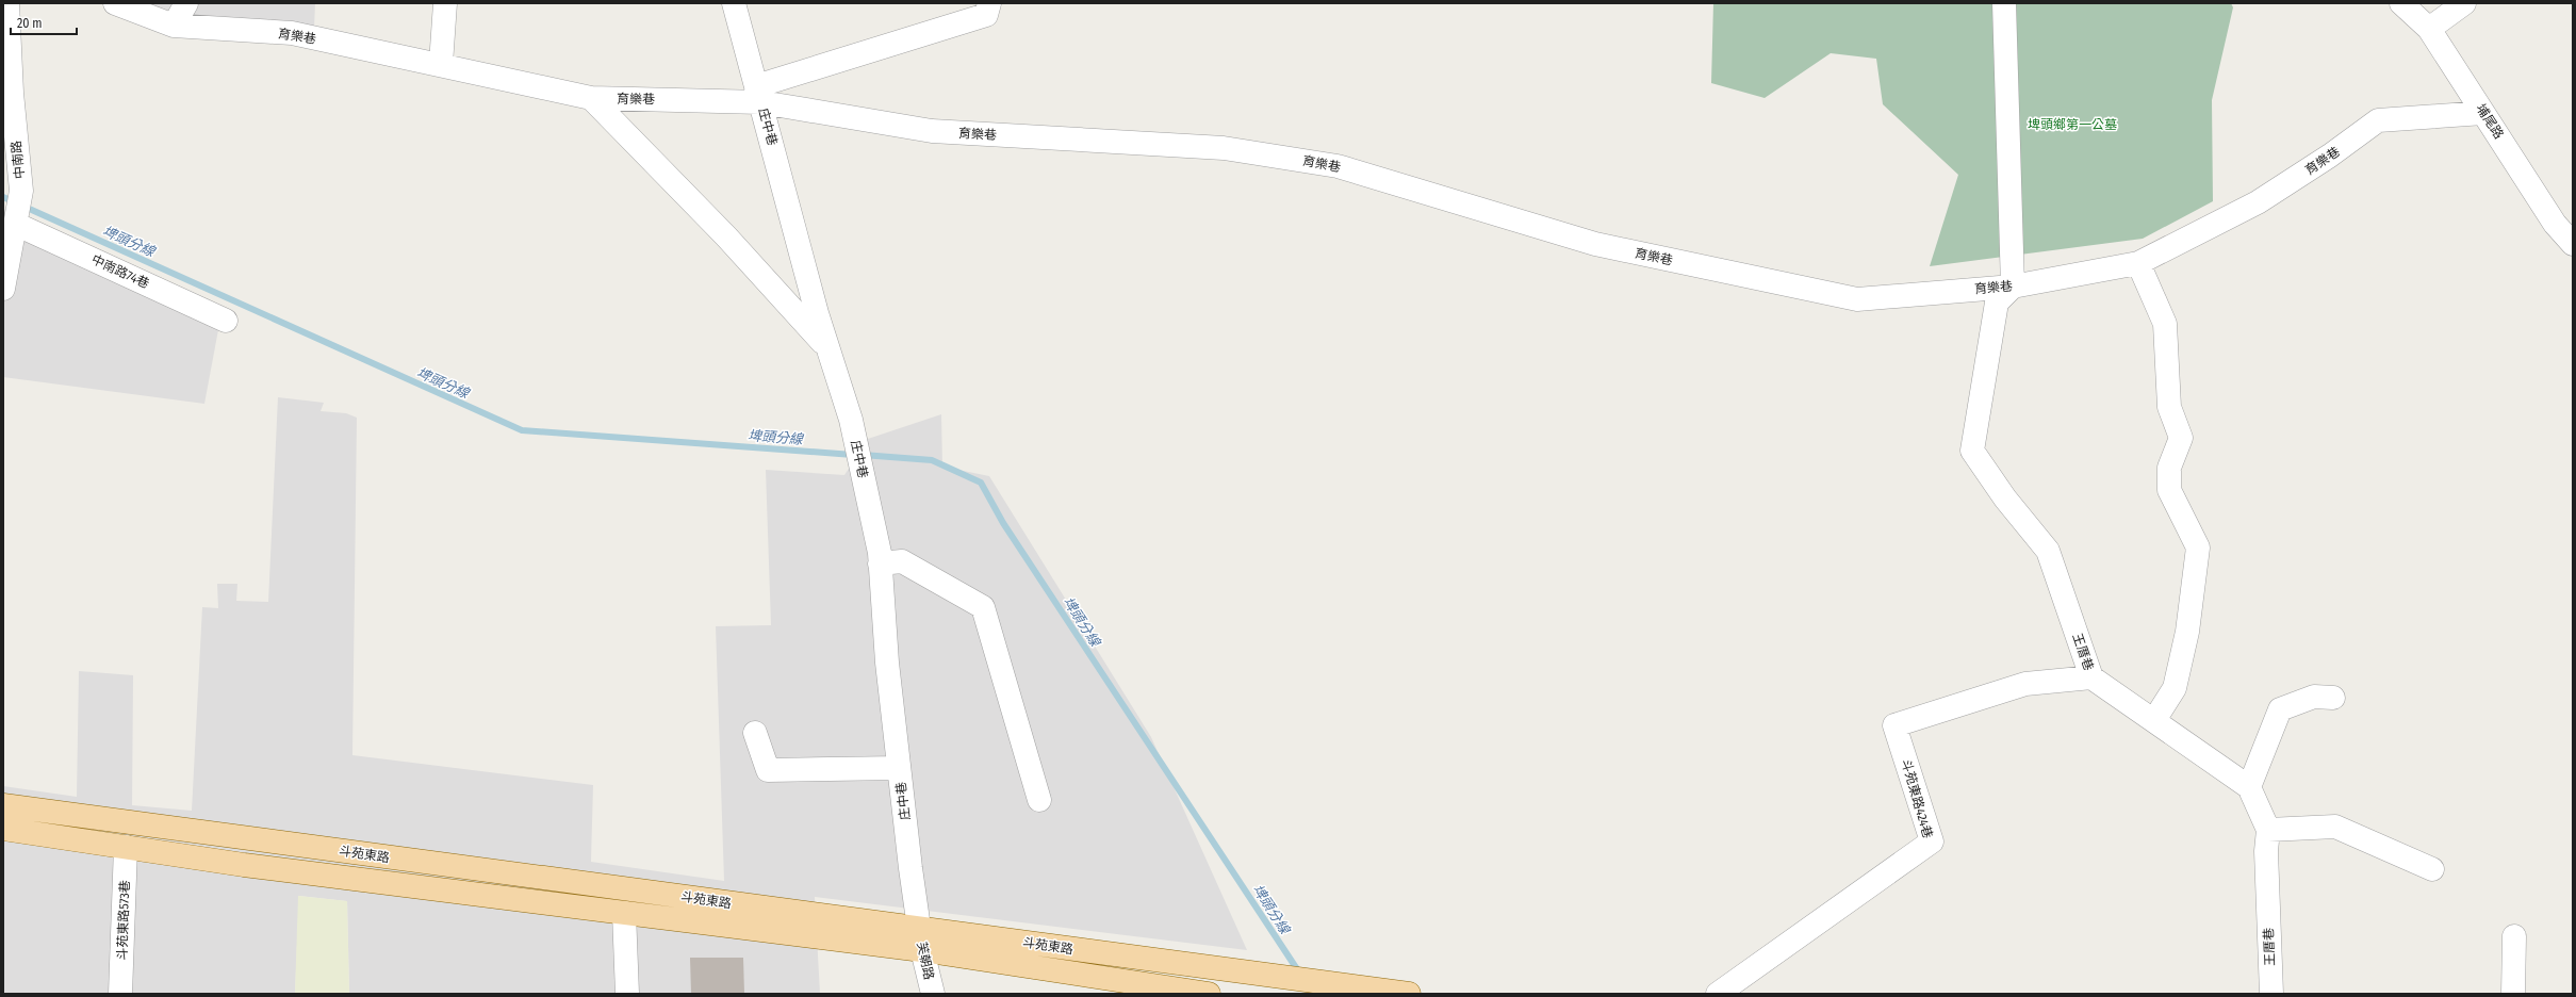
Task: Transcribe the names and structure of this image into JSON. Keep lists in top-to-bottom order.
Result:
{
  "streets": {
    "main road": ["斗苑東路"],
    "street": [
      "育樂巷",
      "埔尾路",
      "庄中巷",
      "中南路",
      "中南路74巷",
      "王厝巷",
      "斗苑東路424巷",
      "斗苑東路573巷",
      "芙朝路"
    ]
  },
  "crossings": [
    ["育樂巷", "埔尾路"],
    ["育樂巷", "庄中巷"],
    ["育樂巷", "王厝巷"],
    ["庄中巷", "斗苑東路"],
    ["庄中巷", "芙朝路"],
    ["中南路", "中南路74巷"],
    ["王厝巷", "斗苑東路424巷"],
    ["斗苑東路", "斗苑東路573巷"],
    ["斗苑東路", "芙朝路"]
  ],
  "water": ["埤頭分線"],
  "parks": ["埤頭鄉第一公墓"],
  "scale_bar": "20 m"
}
